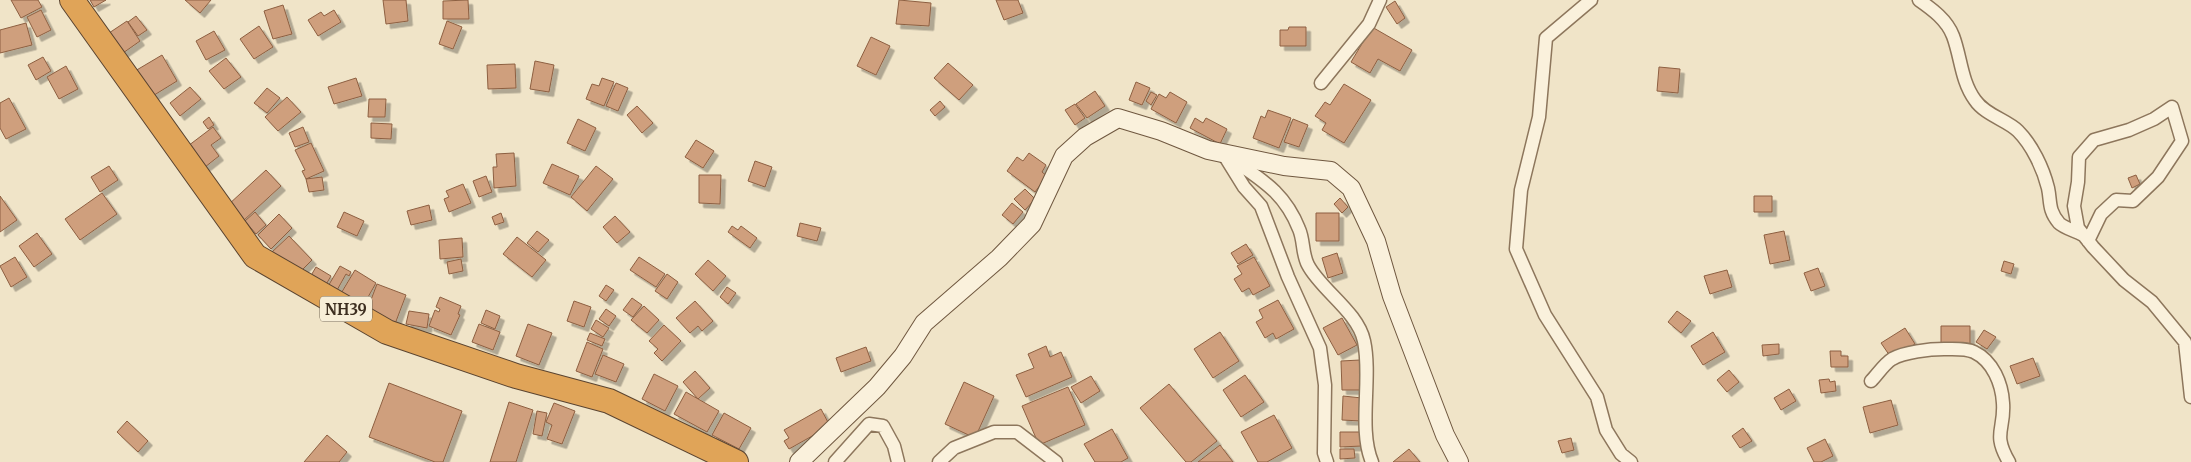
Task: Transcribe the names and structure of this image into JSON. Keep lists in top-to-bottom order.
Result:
{
  "streets": {
    "highway": ["NH39"]
  }
}
